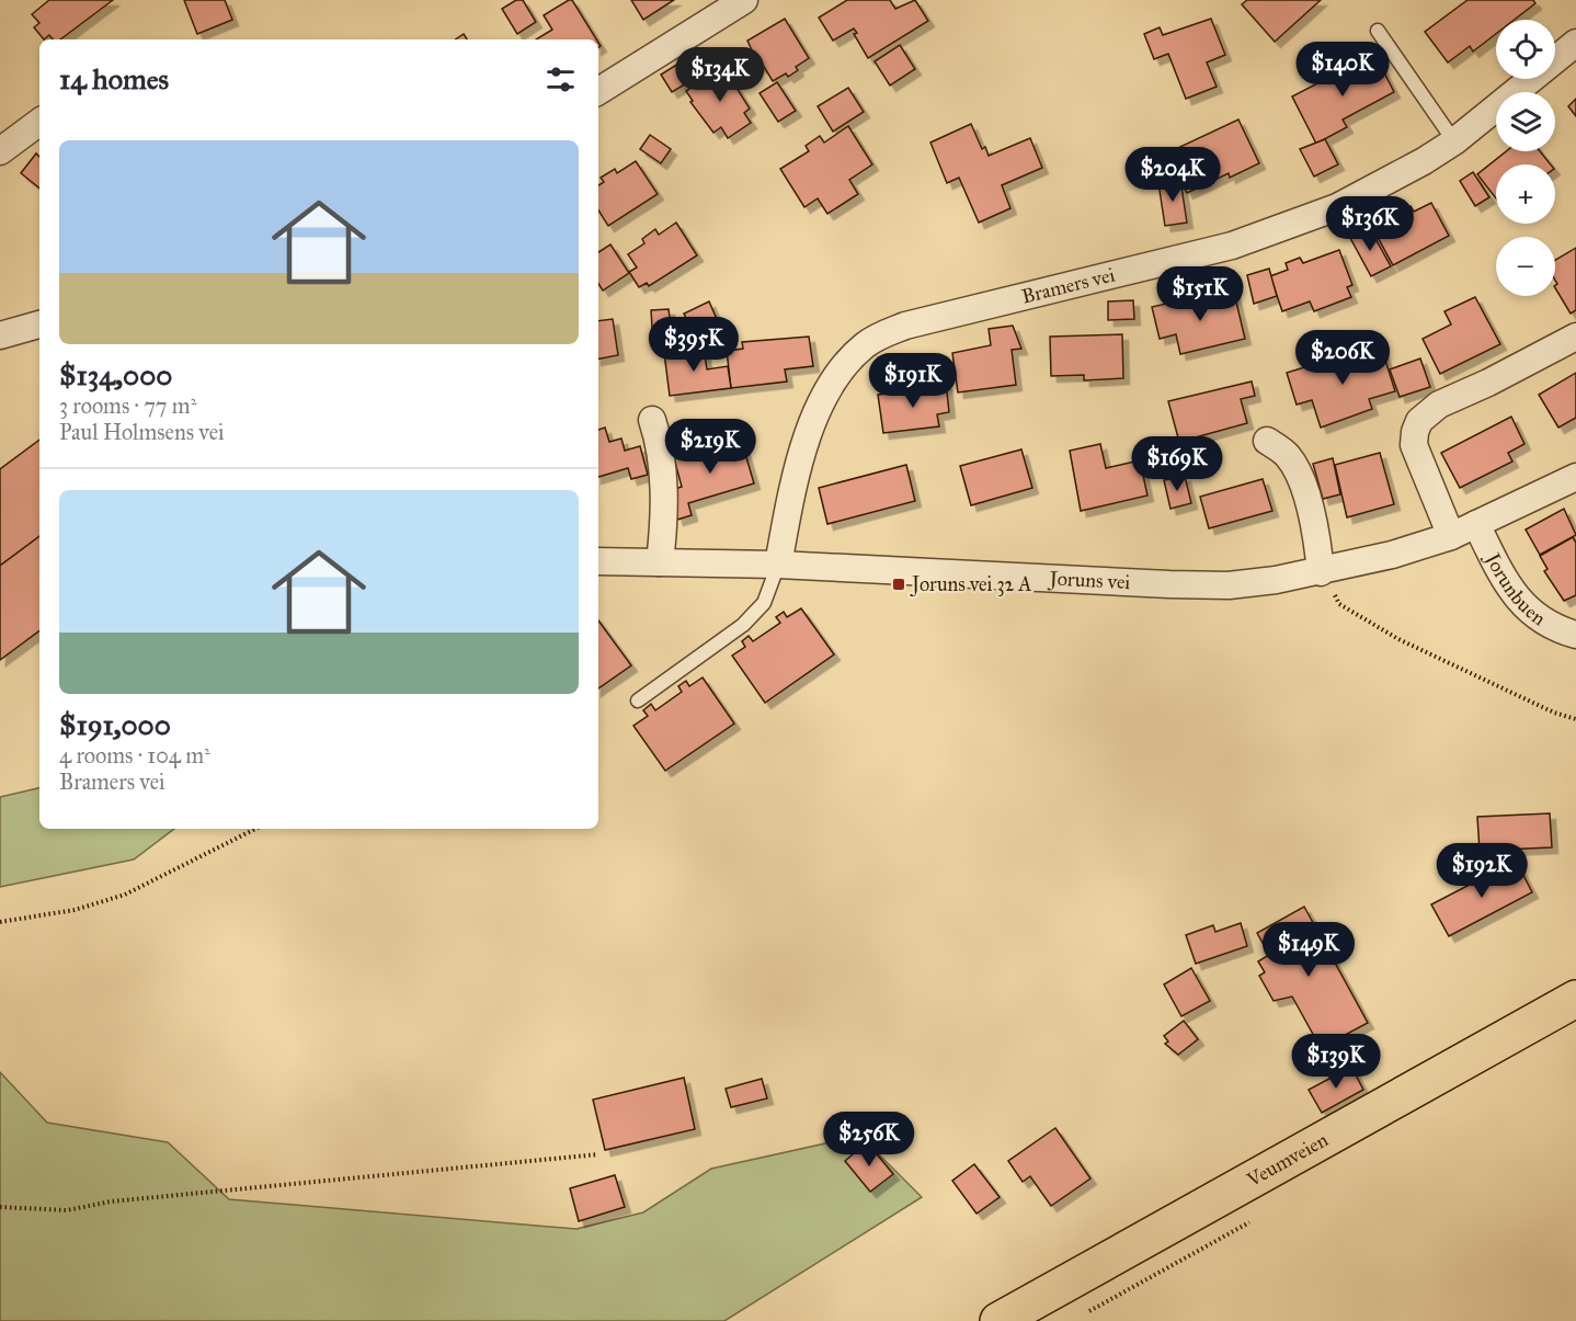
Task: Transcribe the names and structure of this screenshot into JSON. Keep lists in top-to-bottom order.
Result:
{
  "streets": {
    "main road": ["Veumveien"],
    "street": ["Bramers vei", "Joruns vei", "Jorunbuen"]
  },
  "crossings": [
    ["Bramers vei", "Joruns vei"],
    ["Joruns vei", "Jorunbuen"]
  ],
  "places": {
    "transit": ["Joruns vei 32 A"]
  },
  "page": {
    "map_buttons": ["+", "−"],
    "heading": "14 homes",
    "price": [
      "$140K",
      "$134K",
      "$204K",
      "$136K",
      "$151K",
      "$395K",
      "$206K",
      "$191K",
      "$219K",
      "$169K",
      "$192K",
      "$149K",
      "$139K",
      "$256K"
    ],
    "list": [
      {
        "name": "$134,000",
        "note": "3 rooms · 77 m² · Paul Holmsens vei"
      },
      {
        "name": "$191,000",
        "note": "4 rooms · 104 m² · Bramers vei"
      }
    ]
  }
}
